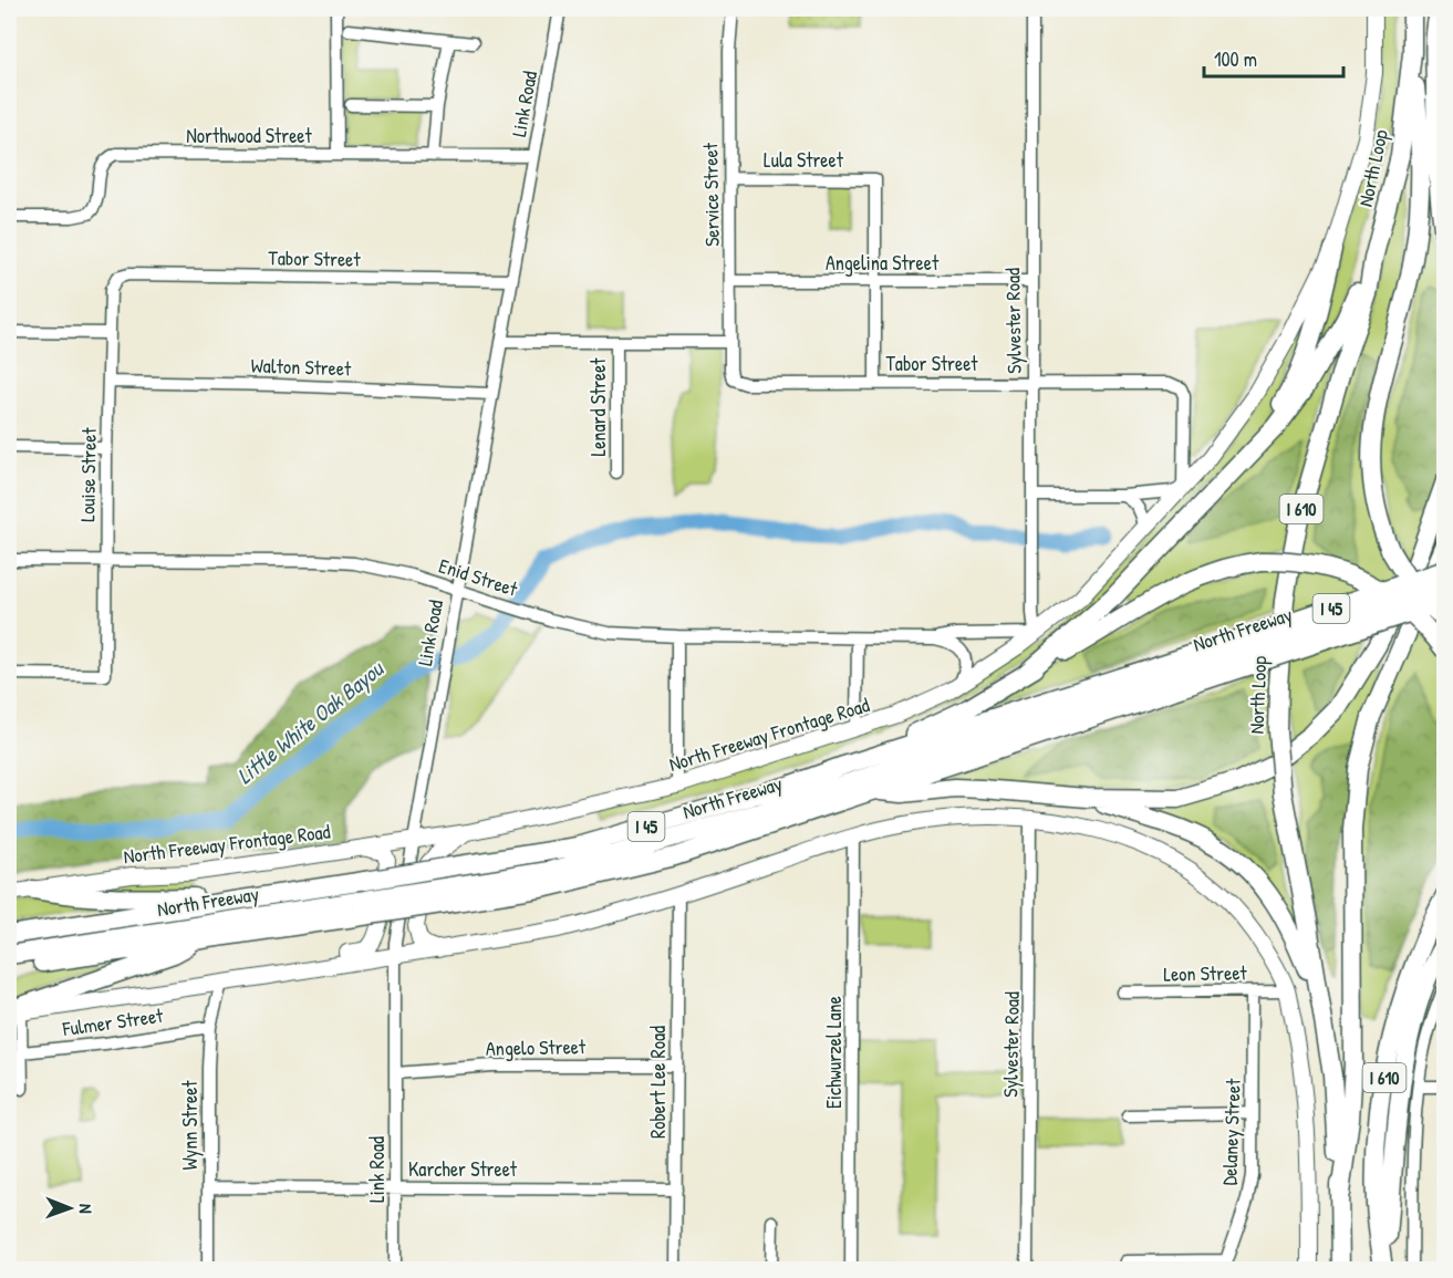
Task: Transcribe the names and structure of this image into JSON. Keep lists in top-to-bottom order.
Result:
{
  "streets": {
    "highway": [
      "North Loop",
      "I 610",
      "I 45",
      "North Freeway"
    ],
    "main road": ["North Freeway Frontage Road"],
    "street": [
      "Link Road",
      "Northwood Street",
      "Lula Street",
      "Service Street",
      "Tabor Street",
      "Angelina Street",
      "Sylvester Road",
      "Walton Street",
      "Lenard Street",
      "Louise Street",
      "Enid Street",
      "Leon Street",
      "Fulmer Street",
      "Angelo Street",
      "Eichwurzel Lane",
      "Robert Lee Road",
      "Wynn Street",
      "Delaney Street",
      "Karcher Street"
    ]
  },
  "crossings": [
    ["Link Road", "Northwood Street"],
    ["Link Road", "Tabor Street"],
    ["Link Road", "Walton Street"],
    ["Link Road", "Enid Street"],
    ["Link Road", "North Freeway Frontage Road"],
    ["Link Road", "Angelo Street"],
    ["Link Road", "Karcher Street"],
    ["Lula Street", "Service Street"],
    ["Lula Street", "Angelina Street"],
    ["North Loop", "I 610"],
    ["Service Street", "Tabor Street"],
    ["Service Street", "Angelina Street"],
    ["Tabor Street", "Sylvester Road"],
    ["Tabor Street", "Louise Street"],
    ["Tabor Street", "North Freeway Frontage Road"],
    ["Angelina Street", "Sylvester Road"],
    ["Sylvester Road", "Enid Street"],
    ["Sylvester Road", "North Freeway Frontage Road"],
    ["Walton Street", "Louise Street"],
    ["Louise Street", "Enid Street"],
    ["Enid Street", "North Freeway Frontage Road"],
    ["Leon Street", "Delaney Street"],
    ["Fulmer Street", "Wynn Street"],
    ["Angelo Street", "Robert Lee Road"],
    ["Robert Lee Road", "Karcher Street"],
    ["Wynn Street", "Karcher Street"]
  ],
  "water": ["Little White Oak Bayou"],
  "scale_bar": "100 m",
  "north": "right"
}
